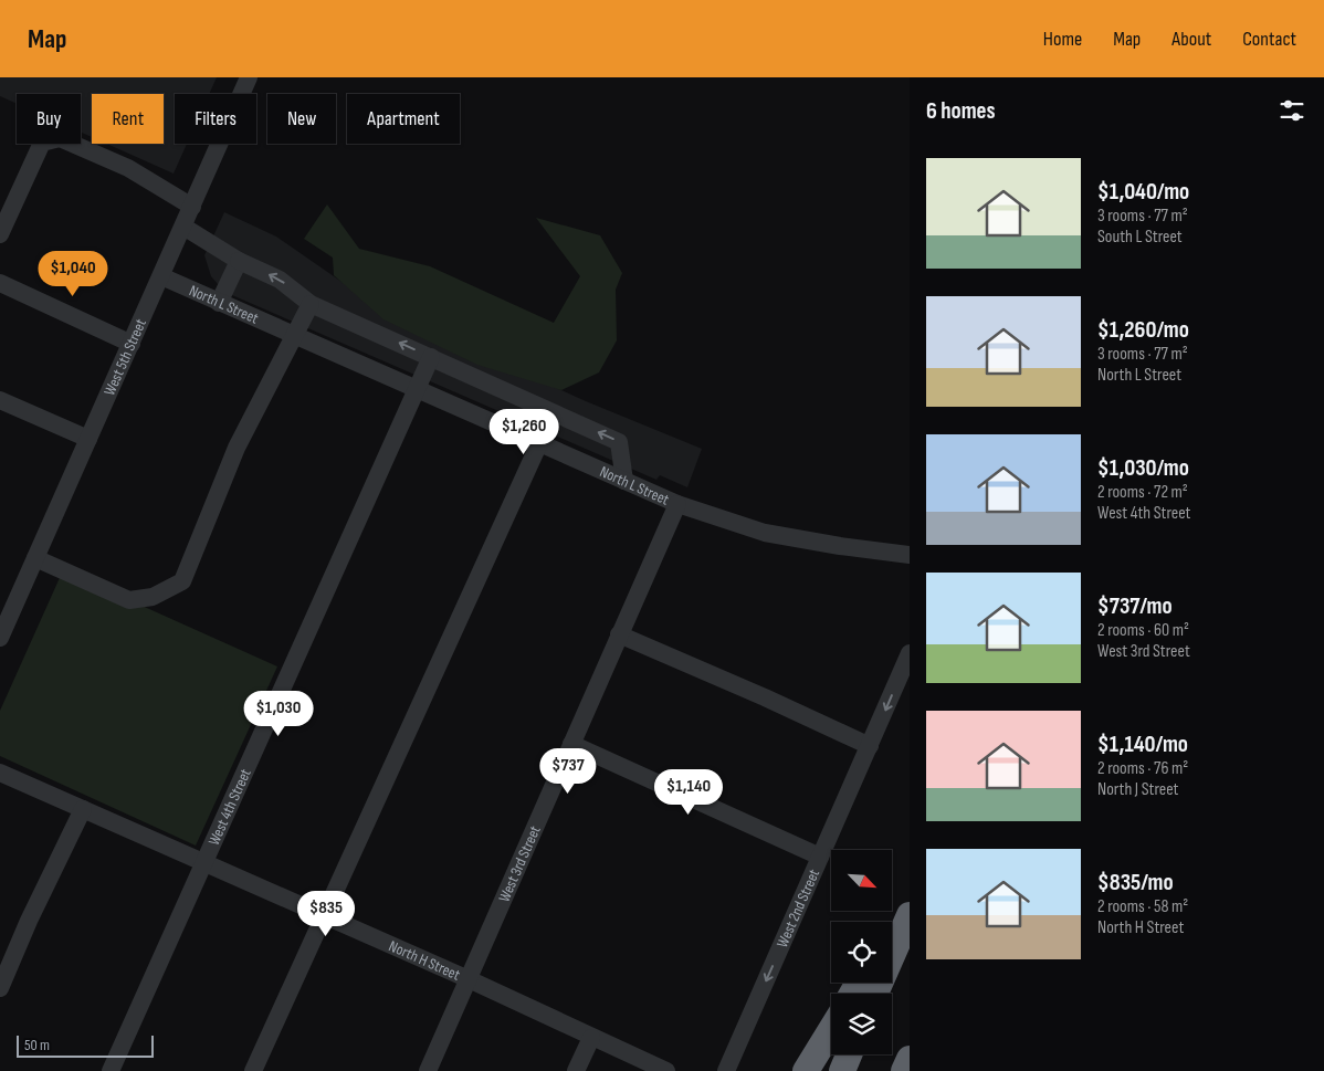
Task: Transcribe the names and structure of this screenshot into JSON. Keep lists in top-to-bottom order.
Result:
{
  "streets": {
    "street": [
      "North L Street",
      "West 5th Street",
      "West 4th Street",
      "West 3rd Street",
      "West 2nd Street",
      "North H Street"
    ]
  },
  "crossings": [
    ["North L Street", "West 5th Street"],
    ["North L Street", "West 4th Street"],
    ["North L Street", "West 3rd Street"],
    ["West 4th Street", "North H Street"],
    ["West 3rd Street", "North H Street"]
  ],
  "one_way": ["West 2nd Street"],
  "scale_bar": "50 m",
  "north": "bottom right",
  "page": {
    "header": "Map",
    "nav": [
      "Home",
      "Map",
      "About",
      "Contact"
    ],
    "heading": "6 homes",
    "chip": [
      "Buy",
      "Rent",
      "Filters",
      "New",
      "Apartment"
    ],
    "list": [
      {
        "name": "$1,040/mo",
        "note": "3 rooms · 77 m² · South L Street"
      },
      {
        "name": "$1,260/mo",
        "note": "3 rooms · 77 m² · North L Street"
      },
      {
        "name": "$1,030/mo",
        "note": "2 rooms · 72 m² · West 4th Street"
      },
      {
        "name": "$737/mo",
        "note": "2 rooms · 60 m² · West 3rd Street"
      },
      {
        "name": "$1,140/mo",
        "note": "2 rooms · 76 m² · North J Street"
      },
      {
        "name": "$835/mo",
        "note": "2 rooms · 58 m² · North H Street"
      }
    ],
    "price": [
      "$1,040",
      "$1,260",
      "$1,030",
      "$737",
      "$1,140",
      "$835"
    ],
    "scale": "50 m"
  }
}
